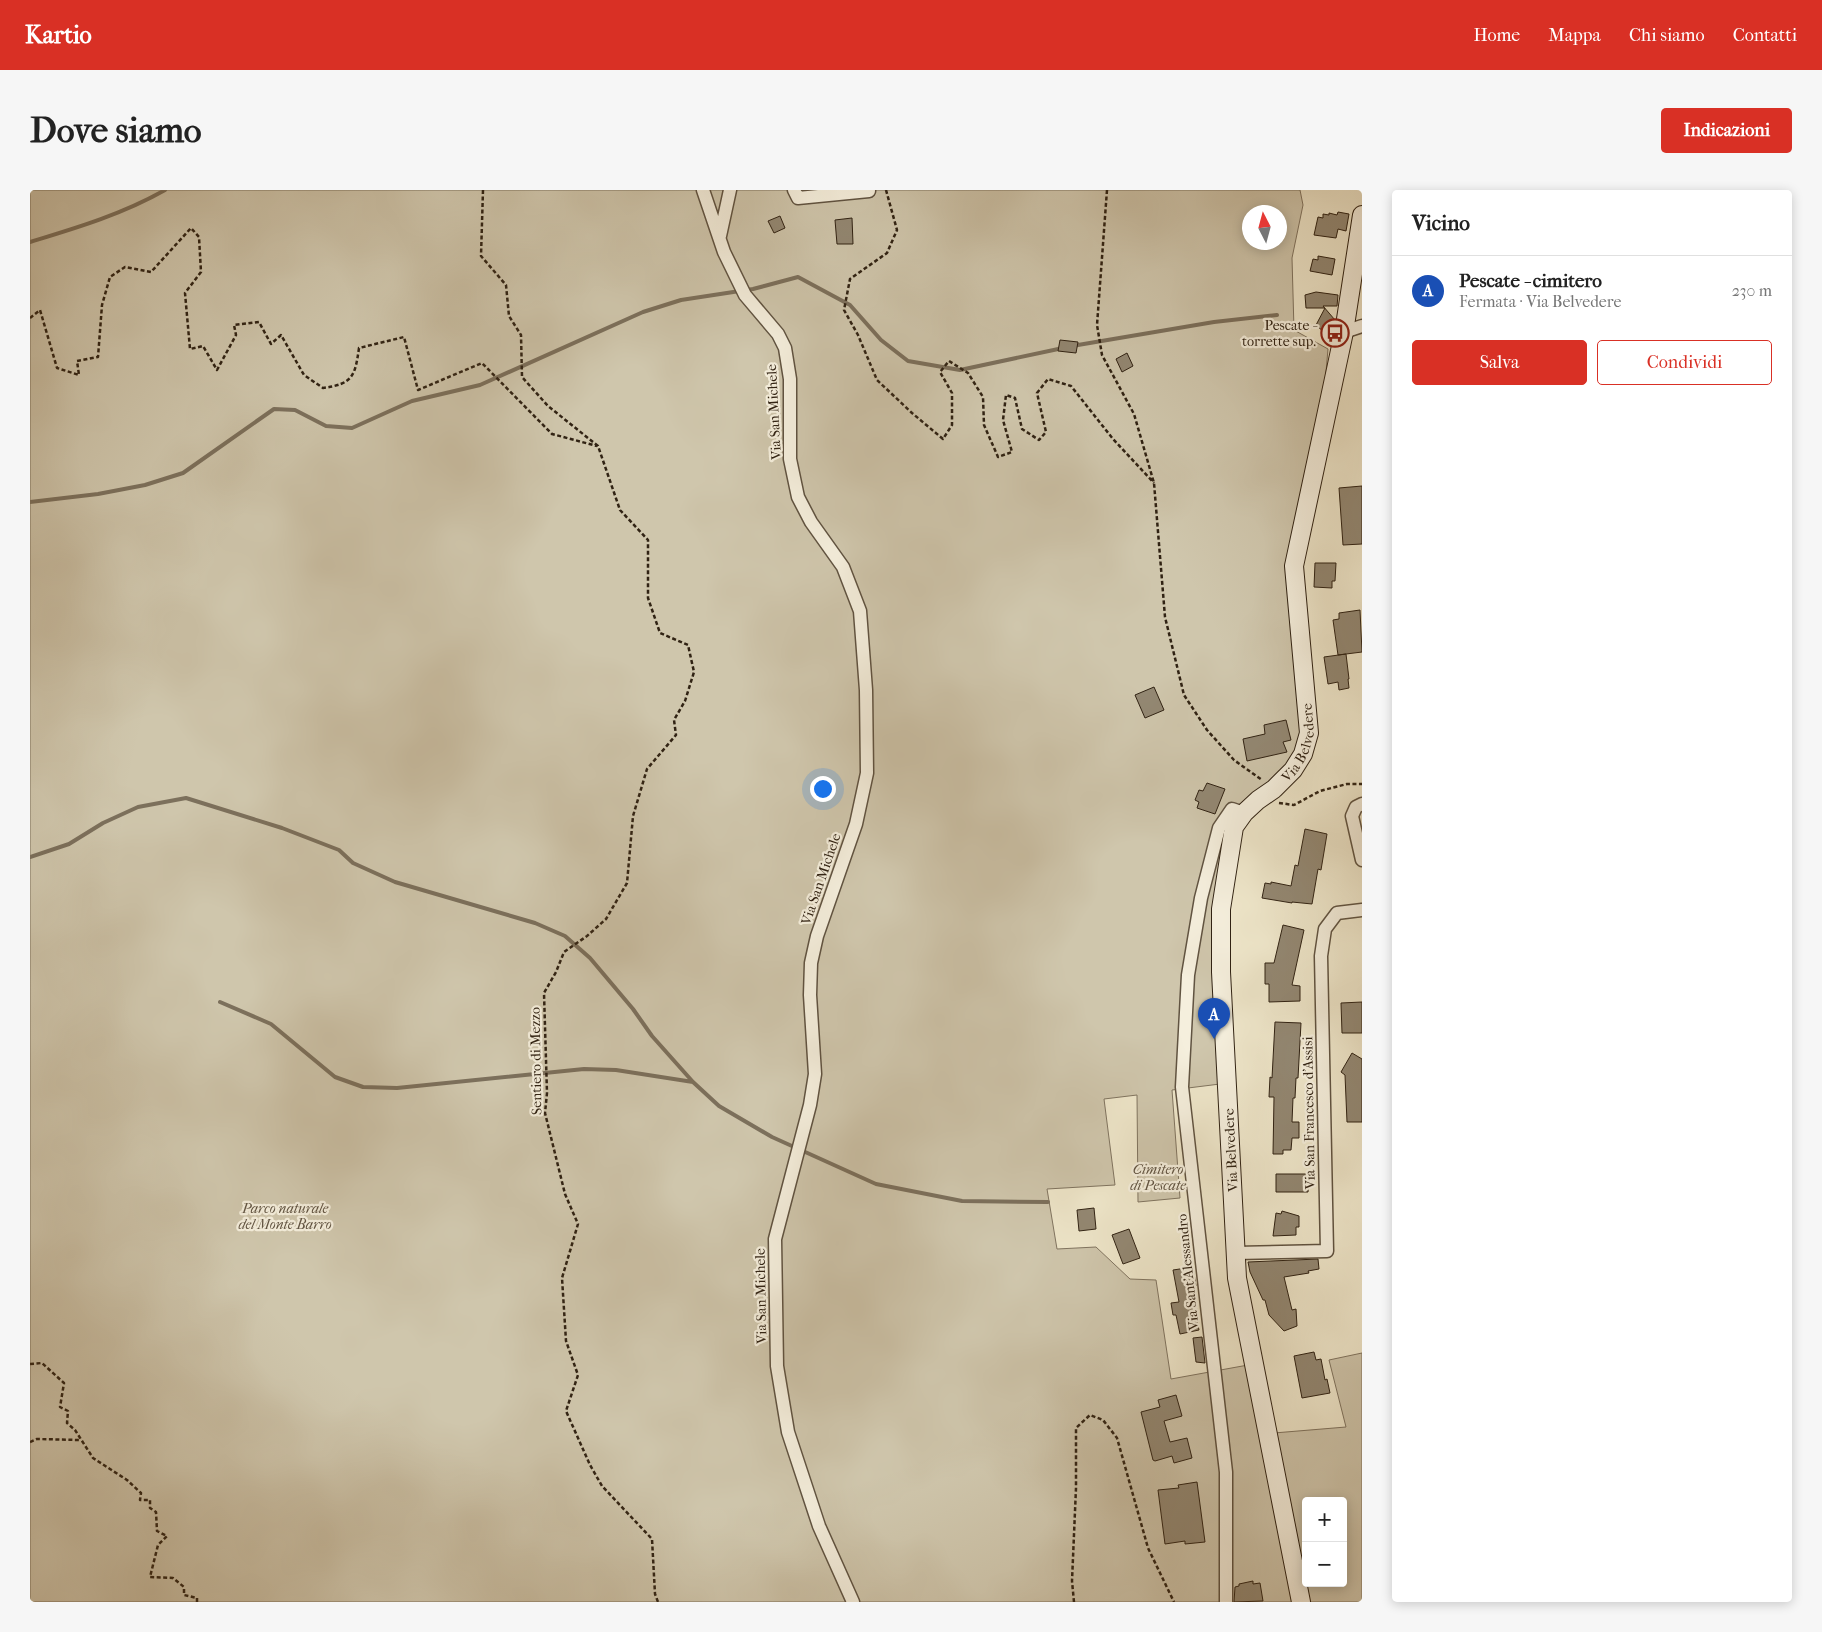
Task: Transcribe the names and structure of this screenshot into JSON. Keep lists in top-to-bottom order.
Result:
{
  "streets": {
    "main road": ["Via Belvedere"],
    "street": ["Via San Michele", "Via San Francesco d'Assisi", "Via Sant'Alessandro"],
    "path": ["Sentiero di Mezzo"]
  },
  "crossings": [
    ["Via Belvedere", "Via San Francesco d'Assisi"],
    ["Via Belvedere", "Via Sant'Alessandro"]
  ],
  "parks": ["Cimitero di Pescate", "Parco naturale del Monte Barro"],
  "places": {
    "bus stop": ["Pescate - torrette sup."]
  },
  "north": "top",
  "page": {
    "header": "Kartio",
    "nav": [
      "Home",
      "Mappa",
      "Chi siamo",
      "Contatti"
    ],
    "buttons": [
      "Indicazioni",
      ["Salva", "Condividi"]
    ],
    "title": "Dove siamo",
    "heading": "Vicino",
    "list": [
      {
        "mark": "A",
        "name": "Pescate - cimitero",
        "note": "Fermata · Via Belvedere",
        "value": "230 m"
      }
    ],
    "pins": "A",
    "map_buttons": ["+", "−"]
  }
}
